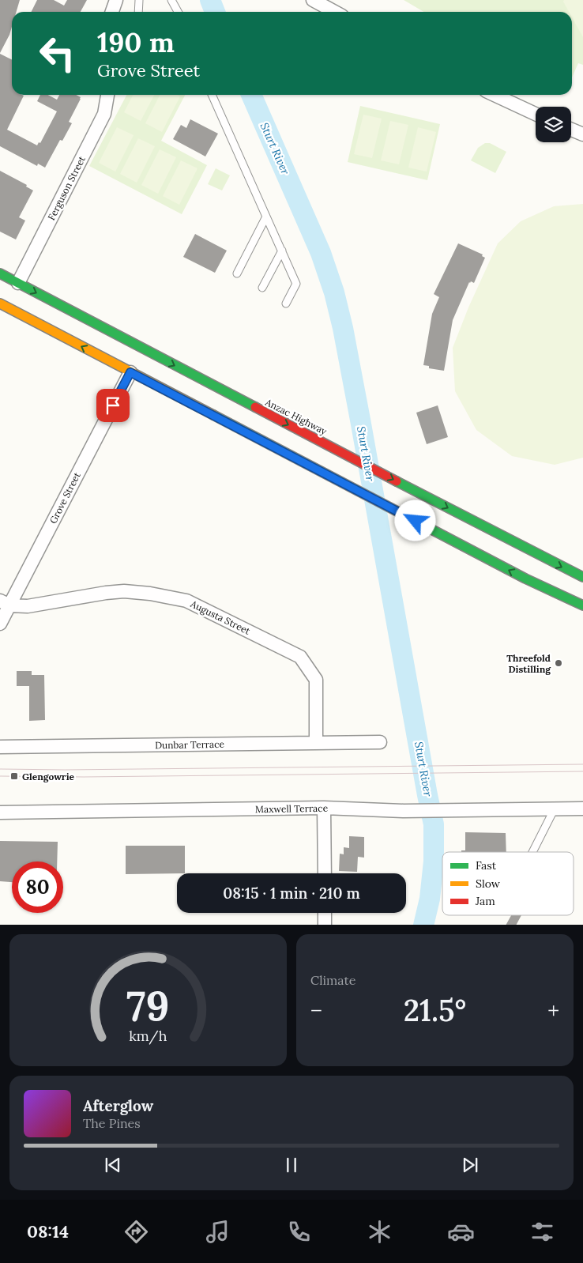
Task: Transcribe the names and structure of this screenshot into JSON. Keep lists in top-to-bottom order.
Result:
{
  "streets": {
    "highway": ["Anzac Highway"],
    "street": [
      "Ferguson Street",
      "Grove Street",
      "Augusta Street",
      "Dunbar Terrace",
      "Maxwell Terrace"
    ]
  },
  "crossings": [
    ["Ferguson Street", "Anzac Highway"],
    ["Grove Street", "Augusta Street"],
    ["Augusta Street", "Dunbar Terrace"]
  ],
  "water": ["Sturt River"],
  "places": {
    "other": ["Threefold Distilling"],
    "transit": ["Glengowrie"]
  },
  "legend": ["Fast", "Slow", "Jam"],
  "page": {
    "turn": ["190 m", "Grove Street"],
    "limit": "80",
    "trip": "08:15 · 1 min · 210 m",
    "tile": "Climate",
    "heat": ["−", "21.5°", "+"],
    "song": ["Afterglow", "The Pines"],
    "tabs": "08:14",
    "gauge": ["79", "km/h"]
  }
}
